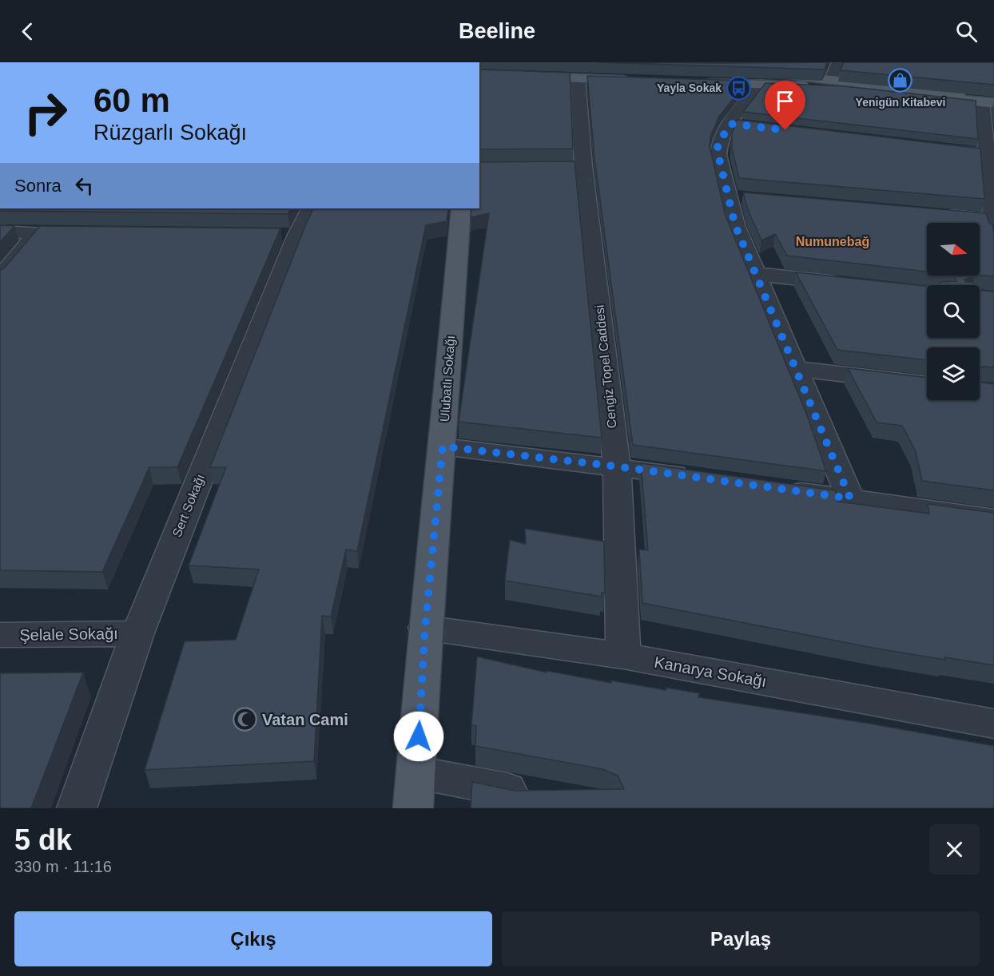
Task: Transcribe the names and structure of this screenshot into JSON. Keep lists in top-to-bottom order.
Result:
{
  "streets": {
    "main road": ["Ulubatlı Sokağı"],
    "street": [
      "Cengiz Topel Caddesi",
      "Sert Sokağı",
      "Şelale Sokağı",
      "Kanarya Sokağı"
    ]
  },
  "crossings": [
    ["Cengiz Topel Caddesi", "Kanarya Sokağı"],
    ["Ulubatlı Sokağı", "Kanarya Sokağı"],
    ["Sert Sokağı", "Şelale Sokağı"]
  ],
  "districts": ["Numunebağ"],
  "places": {
    "shop": ["Yenigün Kitabevi"],
    "bus stop": ["Yayla Sokak"],
    "mosque": ["Vatan Cami"]
  },
  "north": "right",
  "page": {
    "header": "Beeline",
    "turn": ["60 m", "Rüzgarlı Sokağı"],
    "then": "Sonra",
    "heading": ["5 dk", "330 m · 11:16"],
    "buttons": ["Çıkış", "Paylaş"]
  }
}
